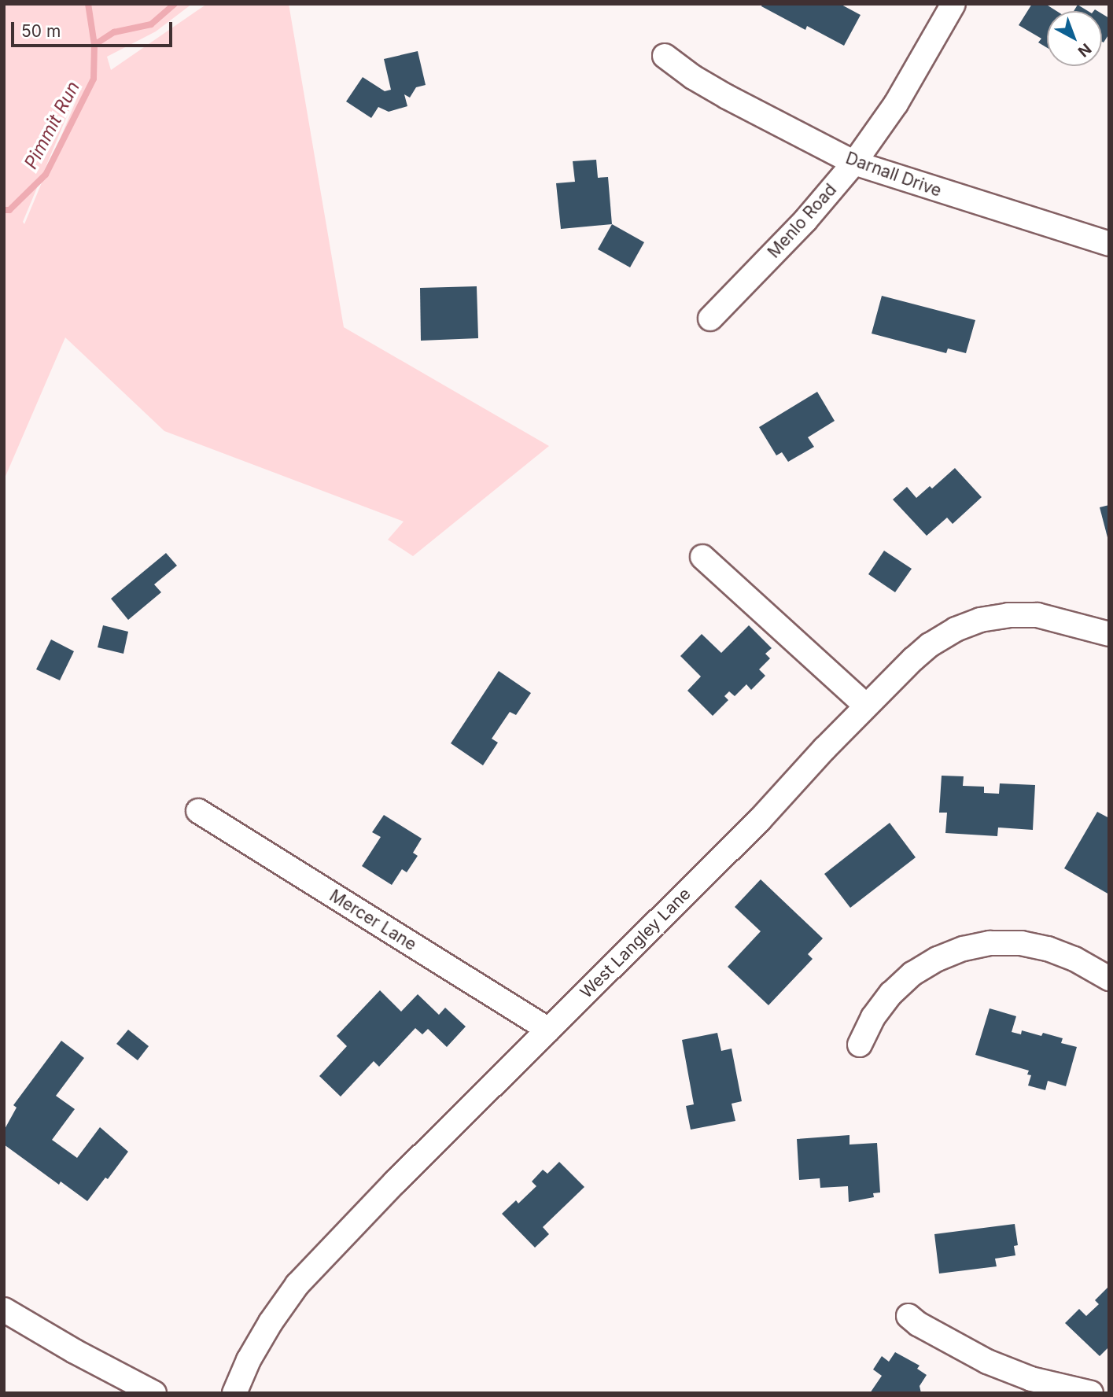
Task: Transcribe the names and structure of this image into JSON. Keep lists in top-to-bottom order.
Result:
{
  "streets": {
    "street": [
      "Darnall Drive",
      "Menlo Road",
      "Mercer Lane",
      "West Langley Lane"
    ]
  },
  "crossings": [
    ["Darnall Drive", "Menlo Road"],
    ["Mercer Lane", "West Langley Lane"]
  ],
  "water": ["Pimmit Run"],
  "scale_bar": "50 m",
  "north": "bottom right"
}
